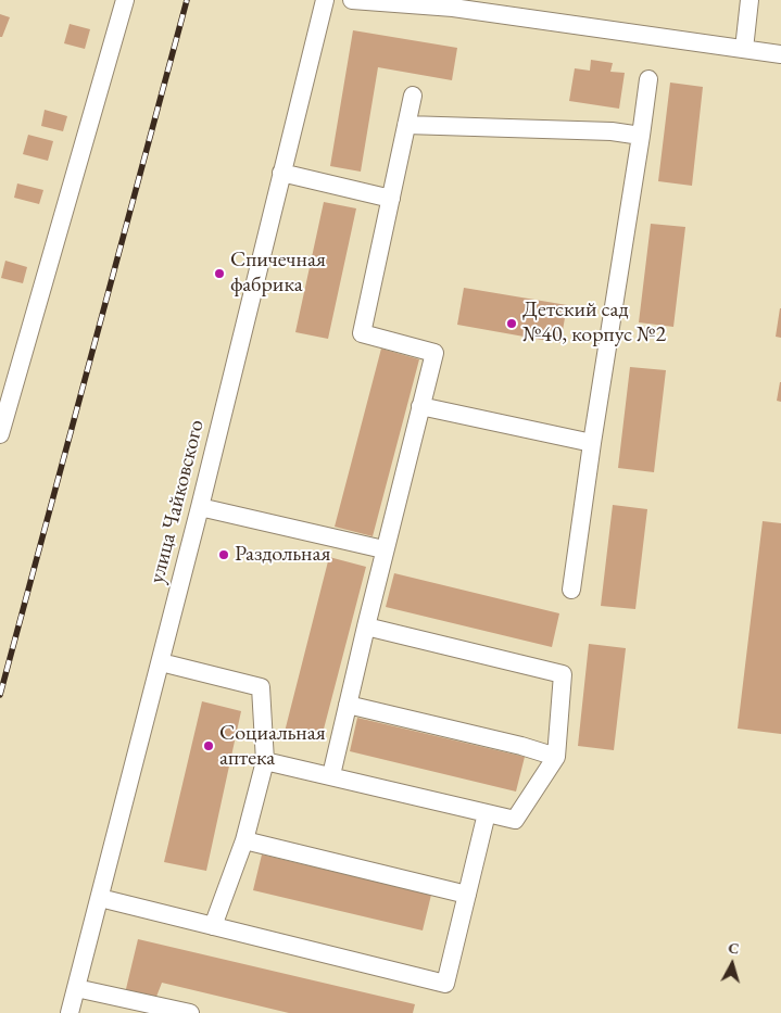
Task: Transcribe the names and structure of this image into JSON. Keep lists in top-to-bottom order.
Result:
{
  "streets": {
    "street": ["улица Чайковского"]
  },
  "places": [
    "Спичечная фабрика",
    "Детский сад №40, корпус №2",
    "Раздольная",
    "Социальная аптека"
  ],
  "north": "top"
}
